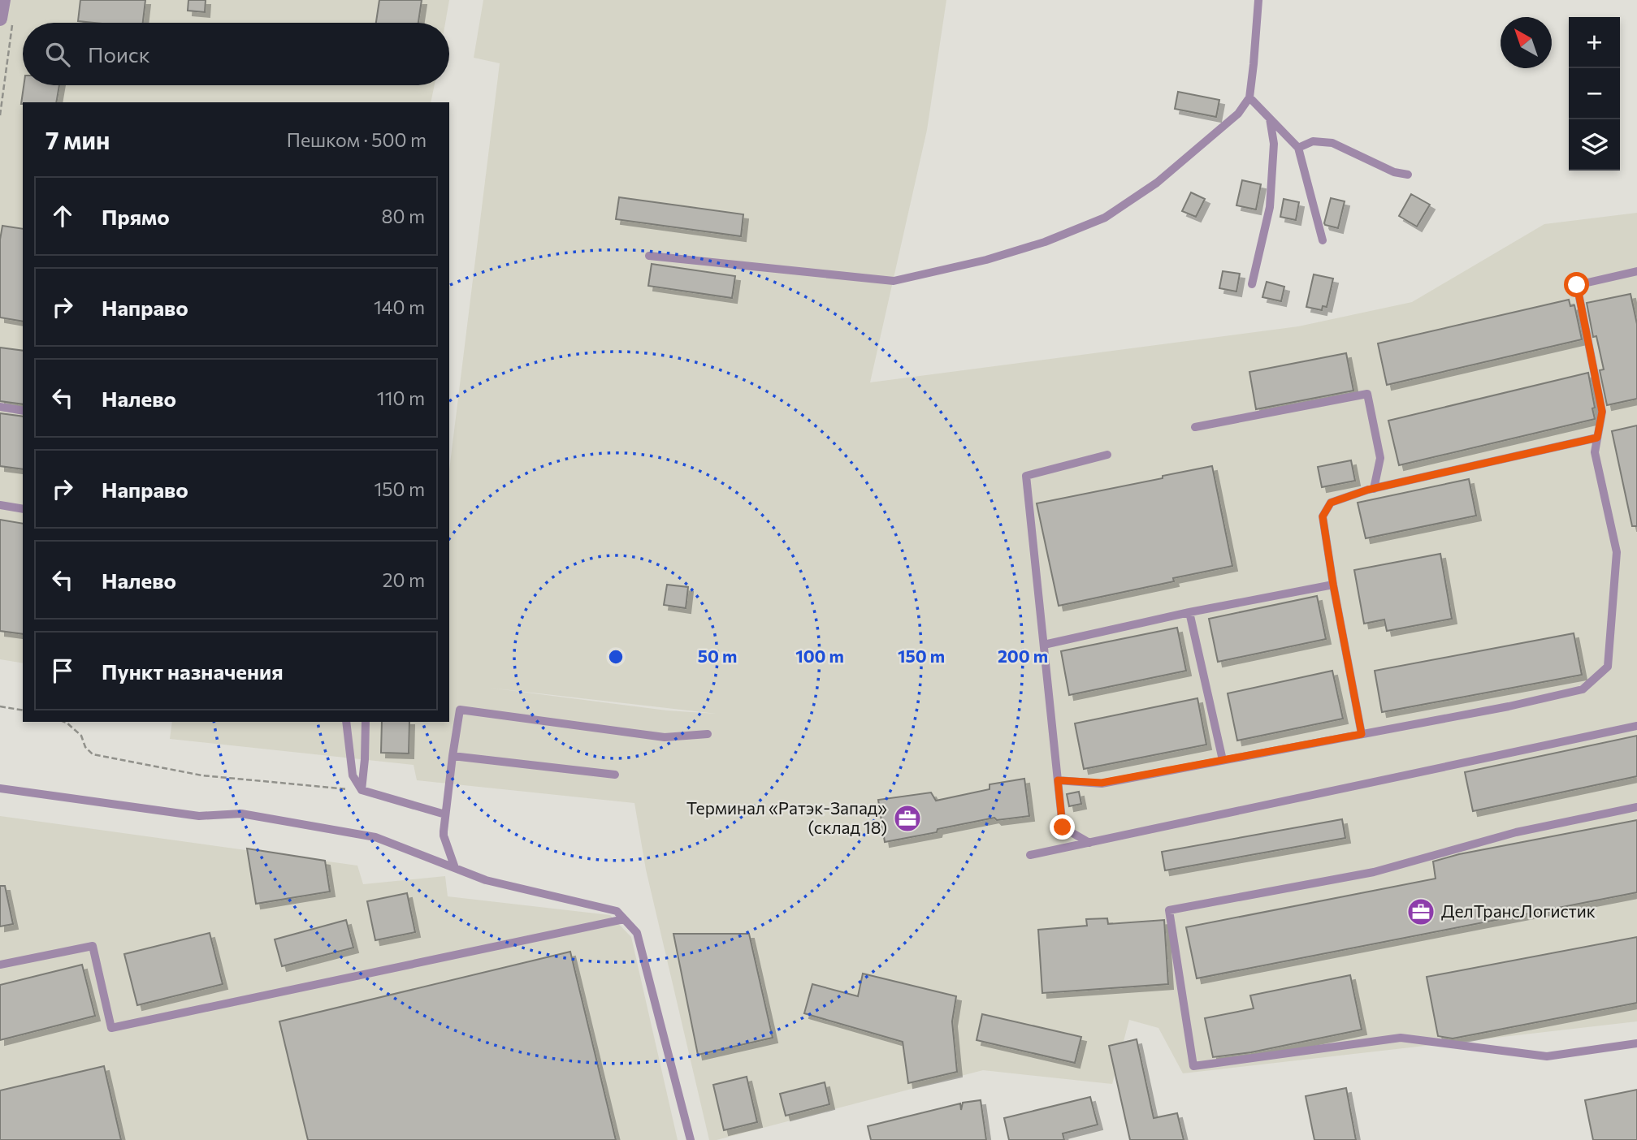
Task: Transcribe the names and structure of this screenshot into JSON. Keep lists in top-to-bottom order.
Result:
{
  "places": {
    "office": ["Терминал «Ратэк-Запад» (склад 18)", "ДелТрансЛогистик"]
  },
  "north": "top left",
  "page": {
    "map_buttons": ["+", "−"],
    "search": "Поиск",
    "heading": ["7 мин", "Пешком · 500 m"],
    "list": [
      ["Прямо", "80 m"],
      ["Направо", "140 m"],
      ["Налево", "110 m"],
      ["Направо", "150 m"],
      ["Налево", "20 m"],
      "Пункт назначения"
    ]
  },
  "rings": [
    "50 m",
    "100 m",
    "150 m",
    "200 m"
  ]
}
